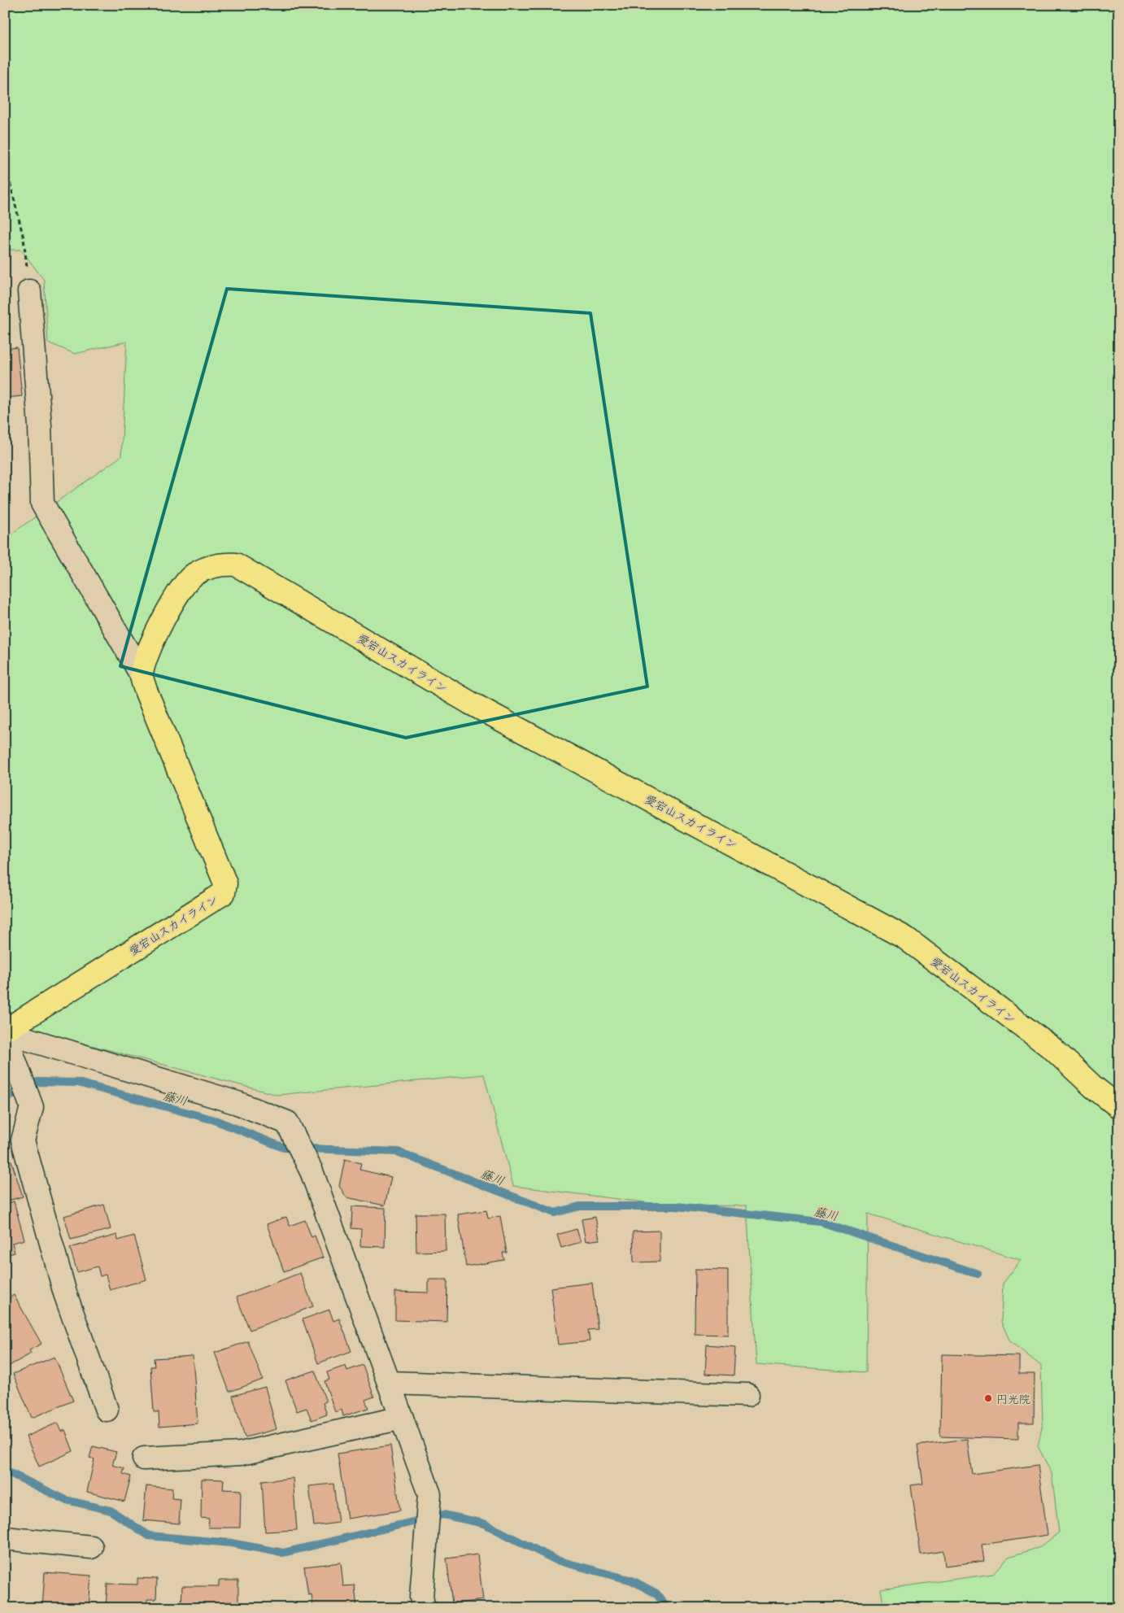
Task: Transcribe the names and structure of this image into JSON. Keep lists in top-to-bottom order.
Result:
{
  "streets": {
    "main road": ["愛宕山スカイライン"]
  },
  "water": ["藤川"],
  "places": ["円光院"]
}
